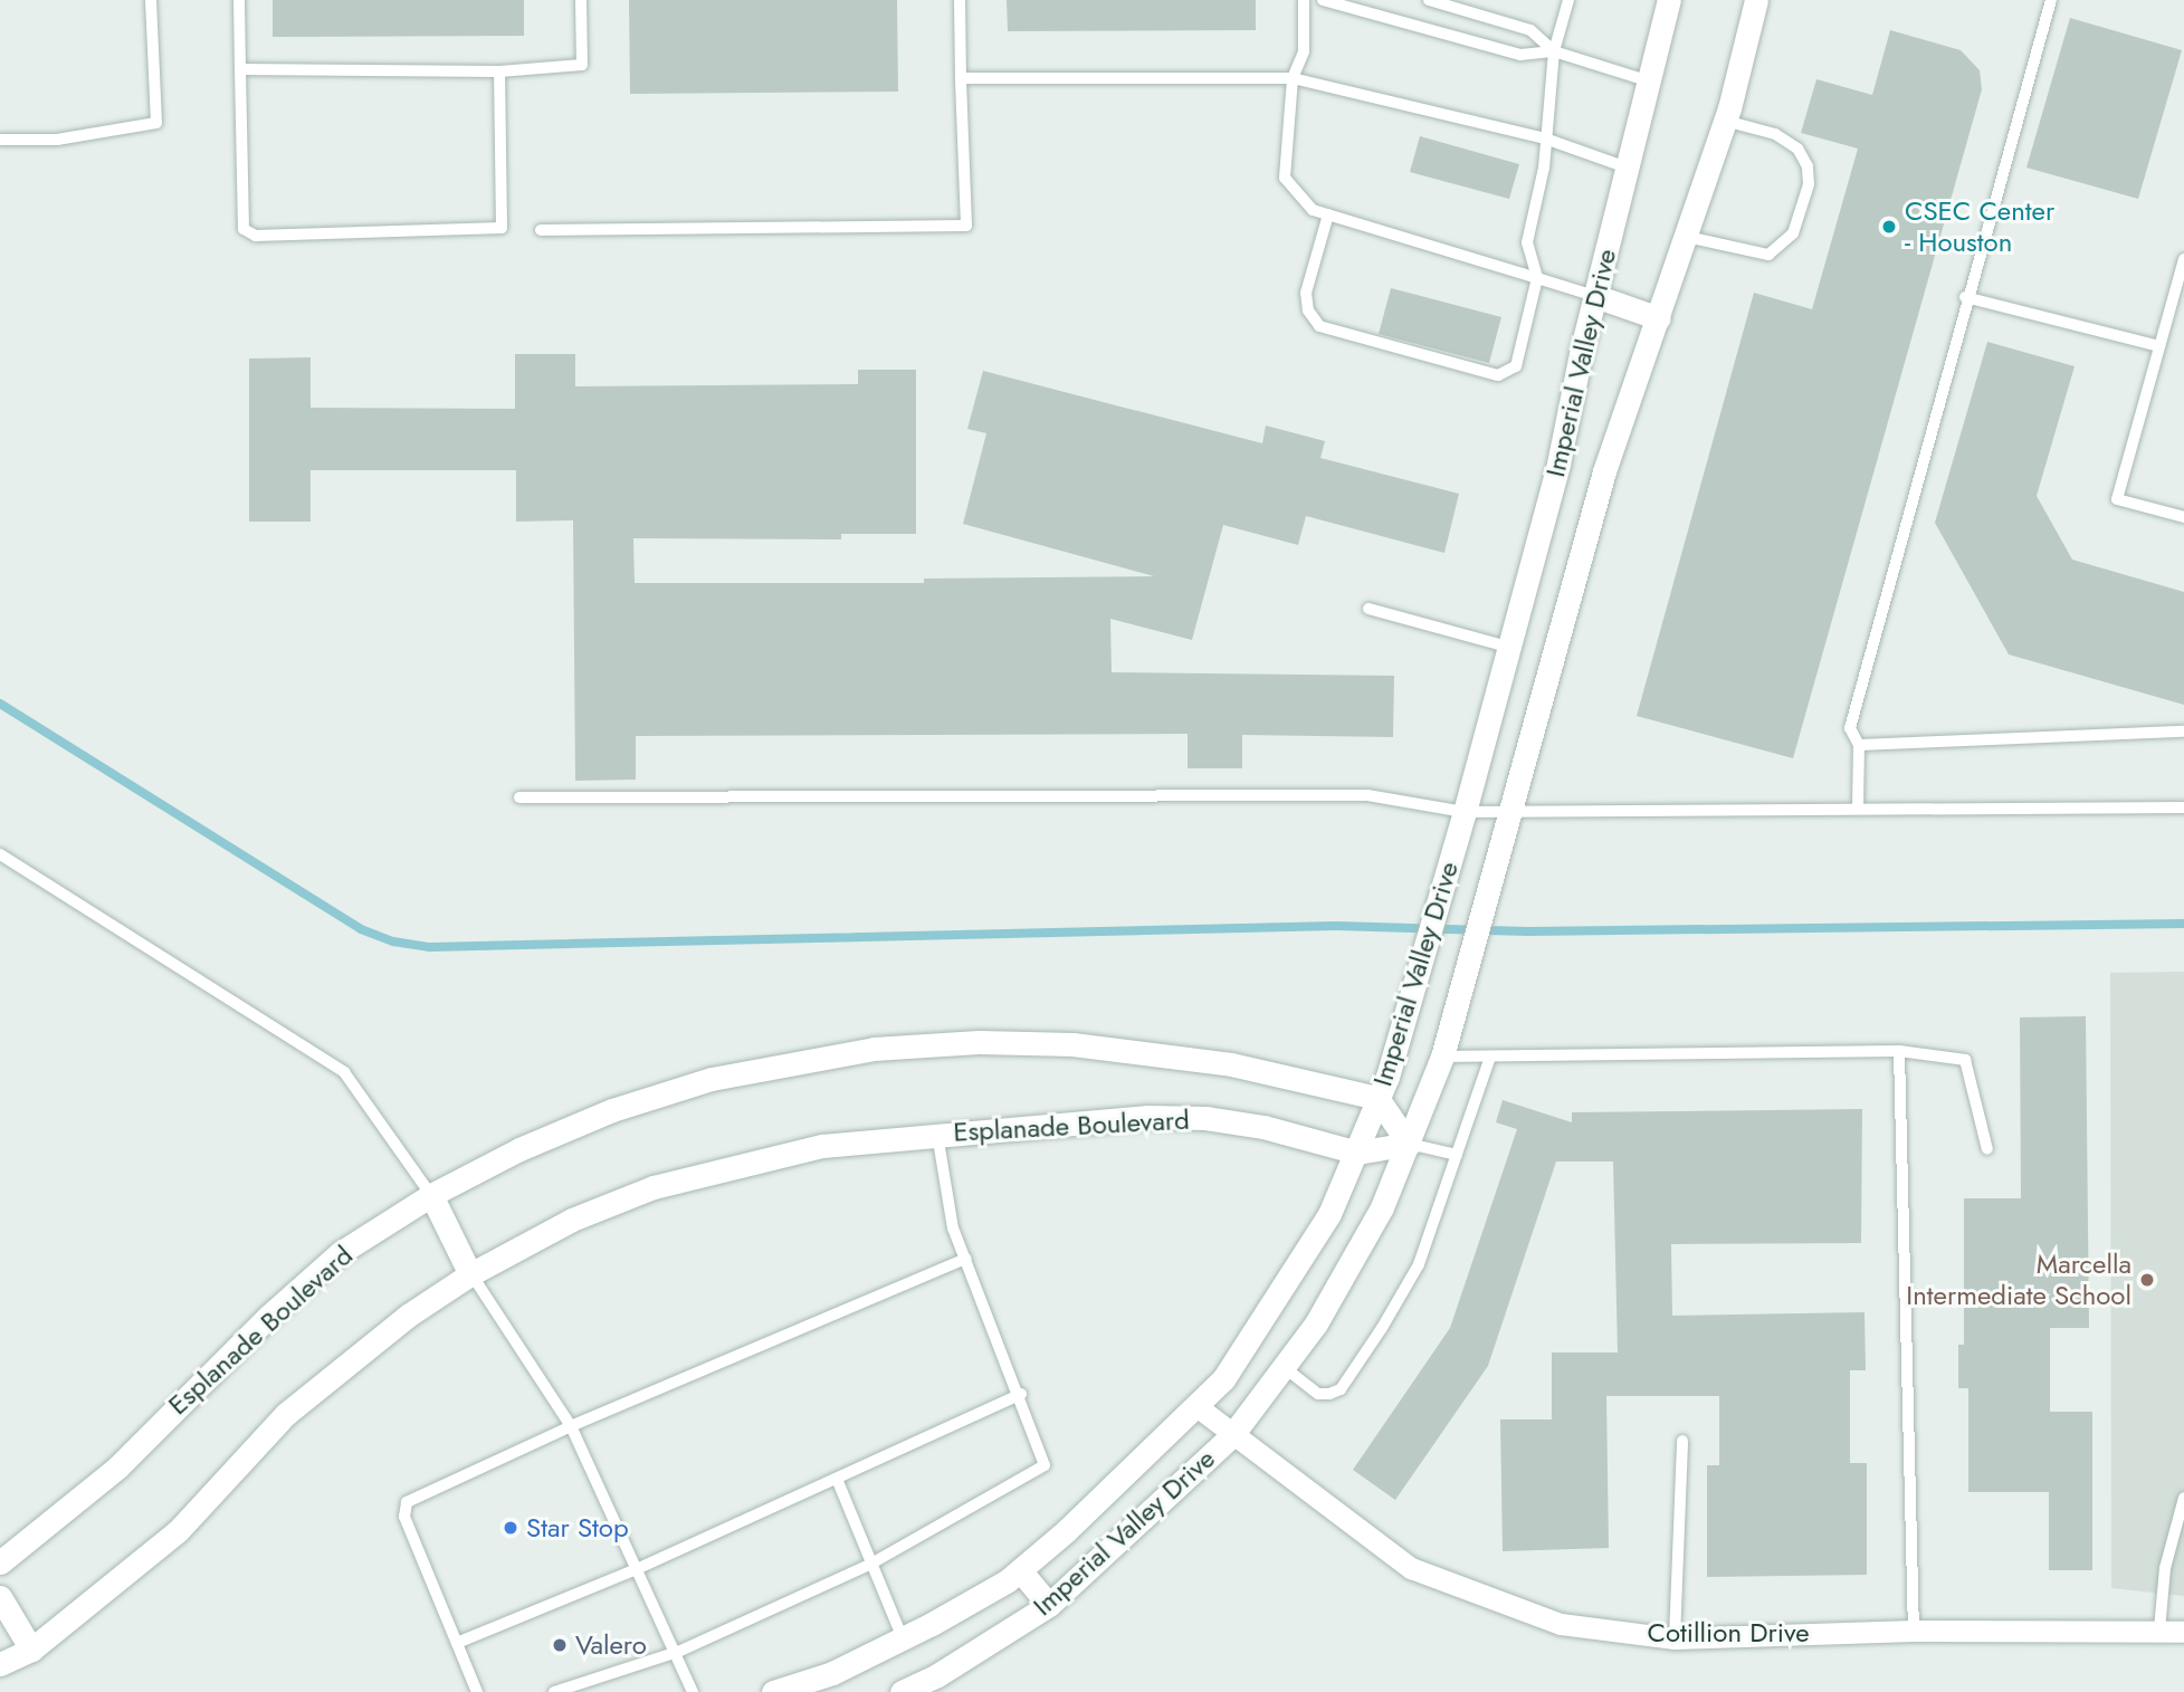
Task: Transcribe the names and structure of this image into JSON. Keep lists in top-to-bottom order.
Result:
{
  "streets": {
    "main road": ["Imperial Valley Drive", "Esplanade Boulevard"],
    "street": ["Cotillion Drive"]
  },
  "crossings": [
    ["Imperial Valley Drive", "Esplanade Boulevard"],
    ["Imperial Valley Drive", "Cotillion Drive"]
  ],
  "places": [
    "CSEC Center - Houston",
    "Marcella Intermediate School",
    "Star Stop",
    "Valero"
  ]
}
